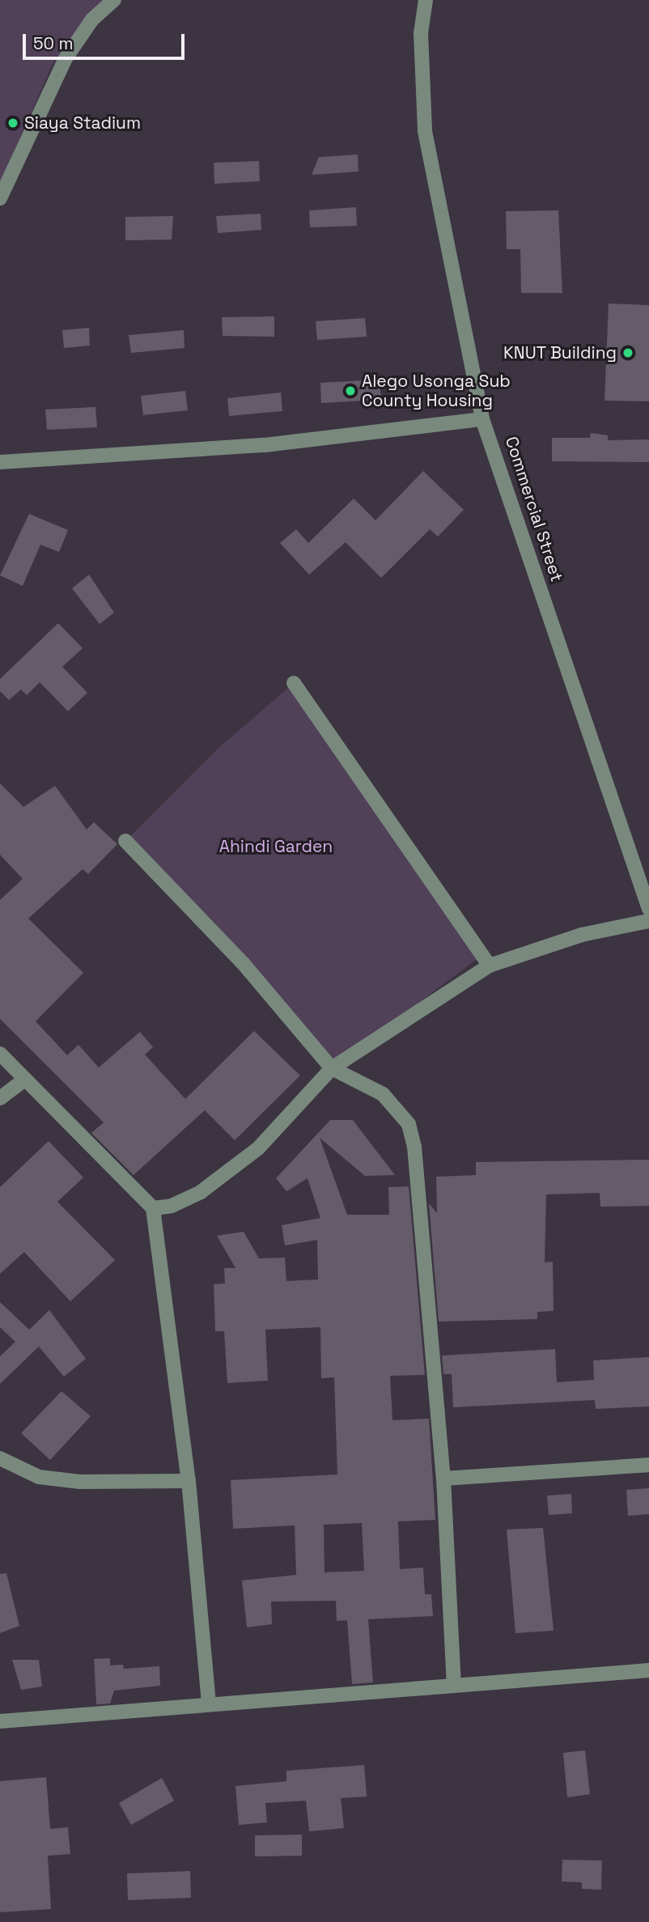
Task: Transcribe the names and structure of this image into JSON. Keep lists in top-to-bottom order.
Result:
{
  "streets": {
    "street": ["Commercial Street"]
  },
  "parks": ["Ahindi Garden"],
  "places": ["Siaya Stadium", "KNUT Building", "Alego Usonga Sub County Housing"],
  "scale_bar": "50 m"
}
